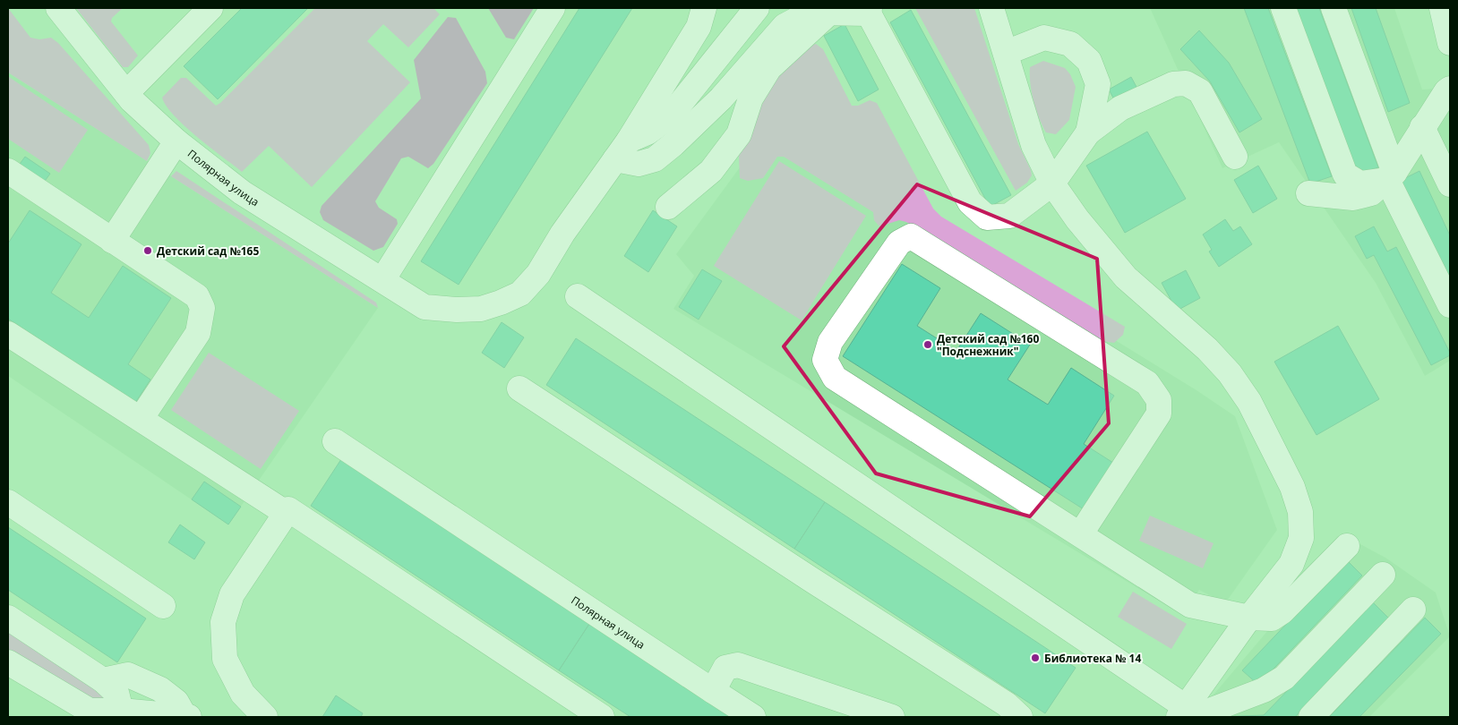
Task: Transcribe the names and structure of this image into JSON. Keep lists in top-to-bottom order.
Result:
{
  "streets": {
    "street": ["Полярная улица"]
  },
  "places": ["Детский сад №165", "Детский сад №160 \"Подснежник\"", "Библиотека № 14"]
}
